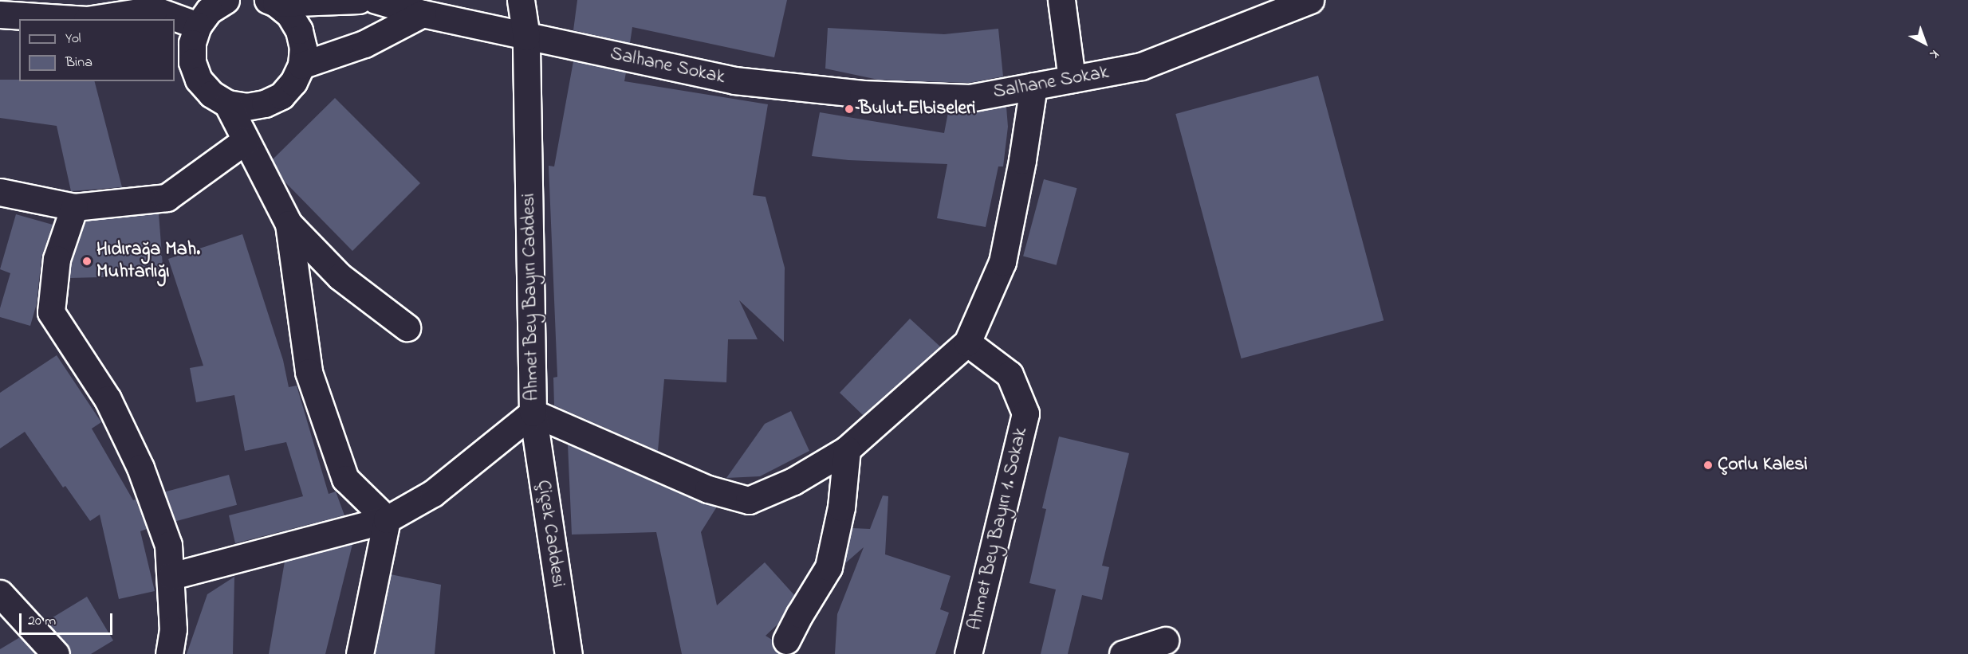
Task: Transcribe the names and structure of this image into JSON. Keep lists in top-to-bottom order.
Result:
{
  "streets": {
    "street": [
      "Salhane Sokak",
      "Ahmet Bey Bayırı Caddesi",
      "Ahmet Bey Bayırı 1. Sokak",
      "Çiçek Caddesi"
    ]
  },
  "crossings": [
    ["Salhane Sokak", "Ahmet Bey Bayırı Caddesi"],
    ["Ahmet Bey Bayırı Caddesi", "Çiçek Caddesi"]
  ],
  "places": ["Bulut Elbiseleri", "Hıdırağa Mah. Muhtarlığı", "Çorlu Kalesi"],
  "legend": ["Yol", "Bina"],
  "scale_bar": "20 m",
  "north": "bottom right"
}
